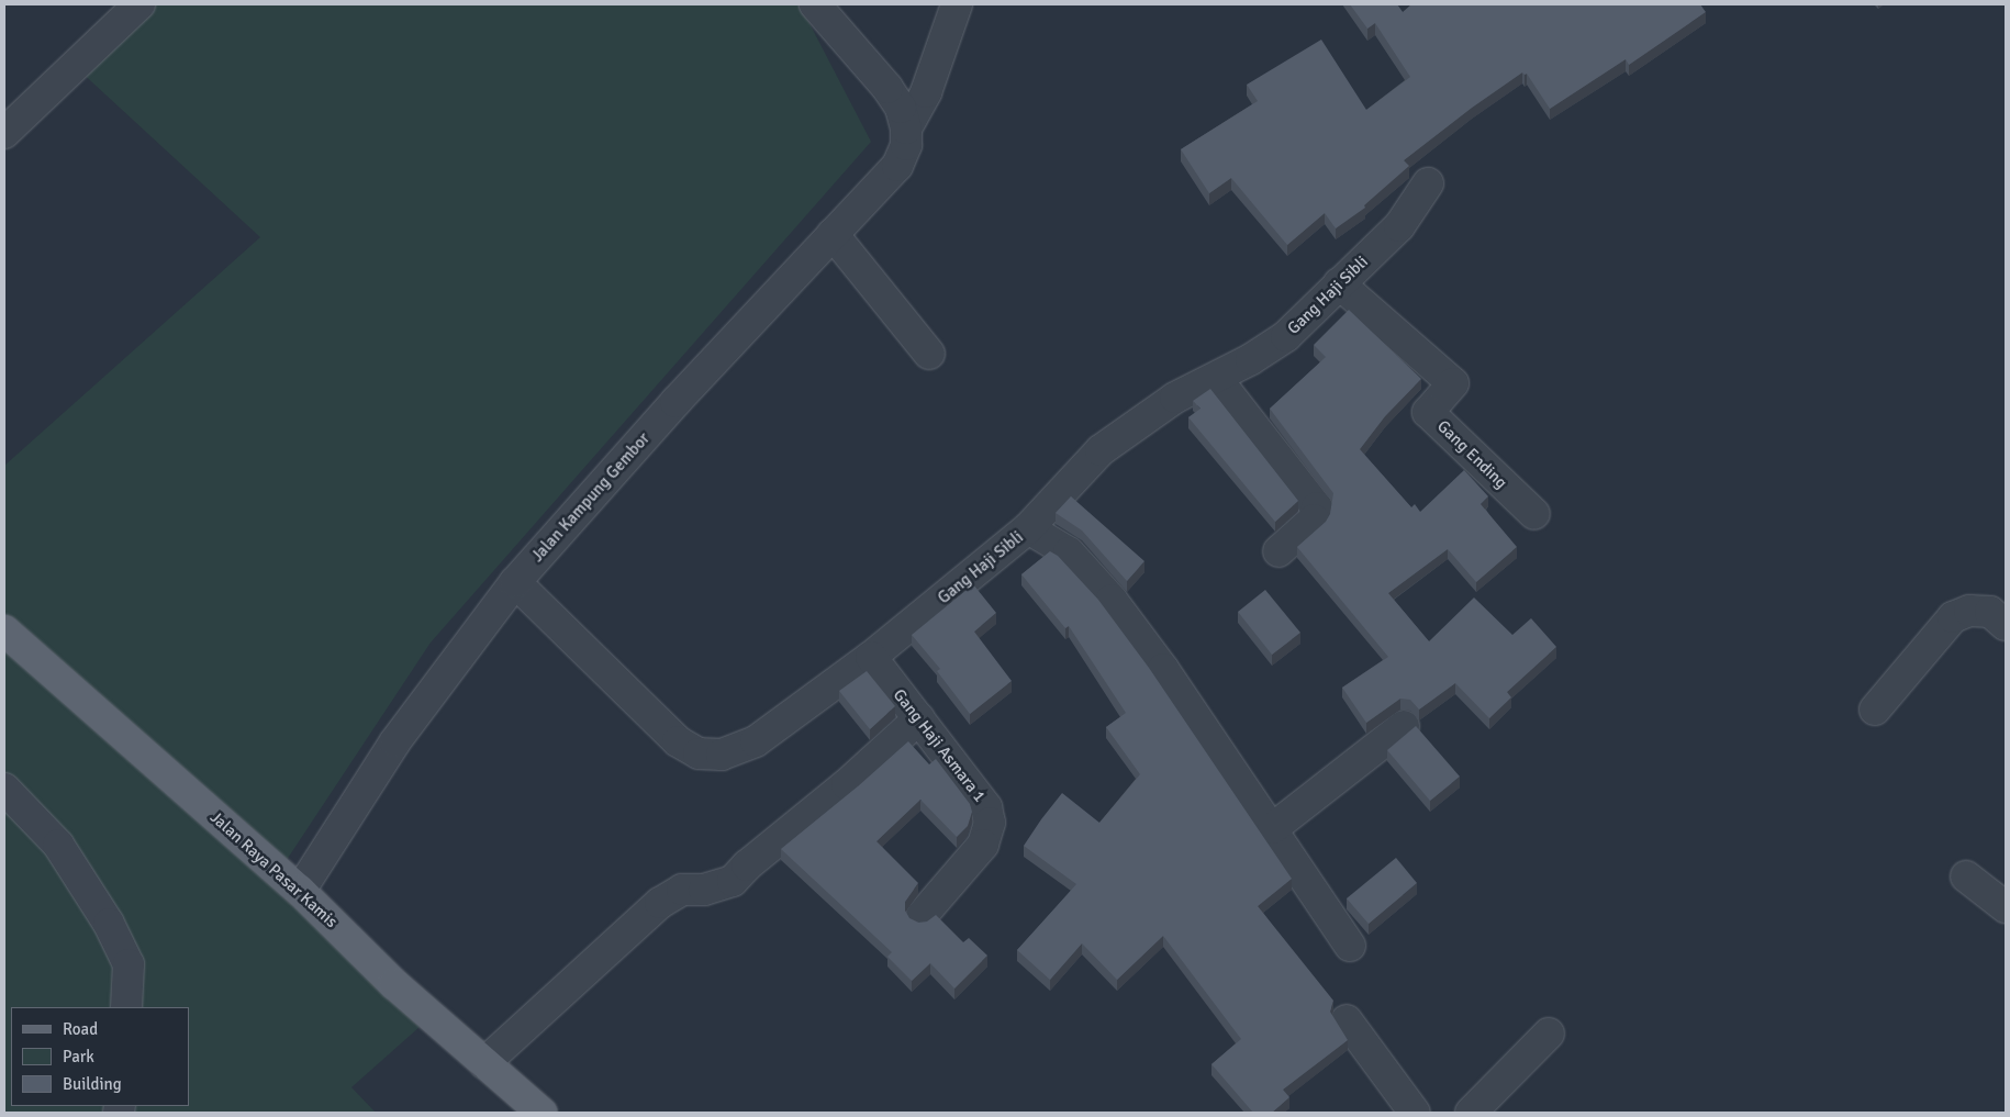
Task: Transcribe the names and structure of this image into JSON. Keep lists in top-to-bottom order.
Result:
{
  "streets": {
    "main road": ["Jalan Raya Pasar Kamis"],
    "street": [
      "Gang Haji Sibli",
      "Gang Ending",
      "Jalan Kampung Gembor",
      "Gang Haji Asmara 1"
    ]
  },
  "crossings": [
    ["Gang Haji Sibli", "Gang Ending"],
    ["Gang Haji Sibli", "Jalan Kampung Gembor"],
    ["Gang Haji Sibli", "Gang Haji Asmara 1"],
    ["Jalan Kampung Gembor", "Jalan Raya Pasar Kamis"]
  ],
  "legend": ["Road", "Park", "Building"]
}
